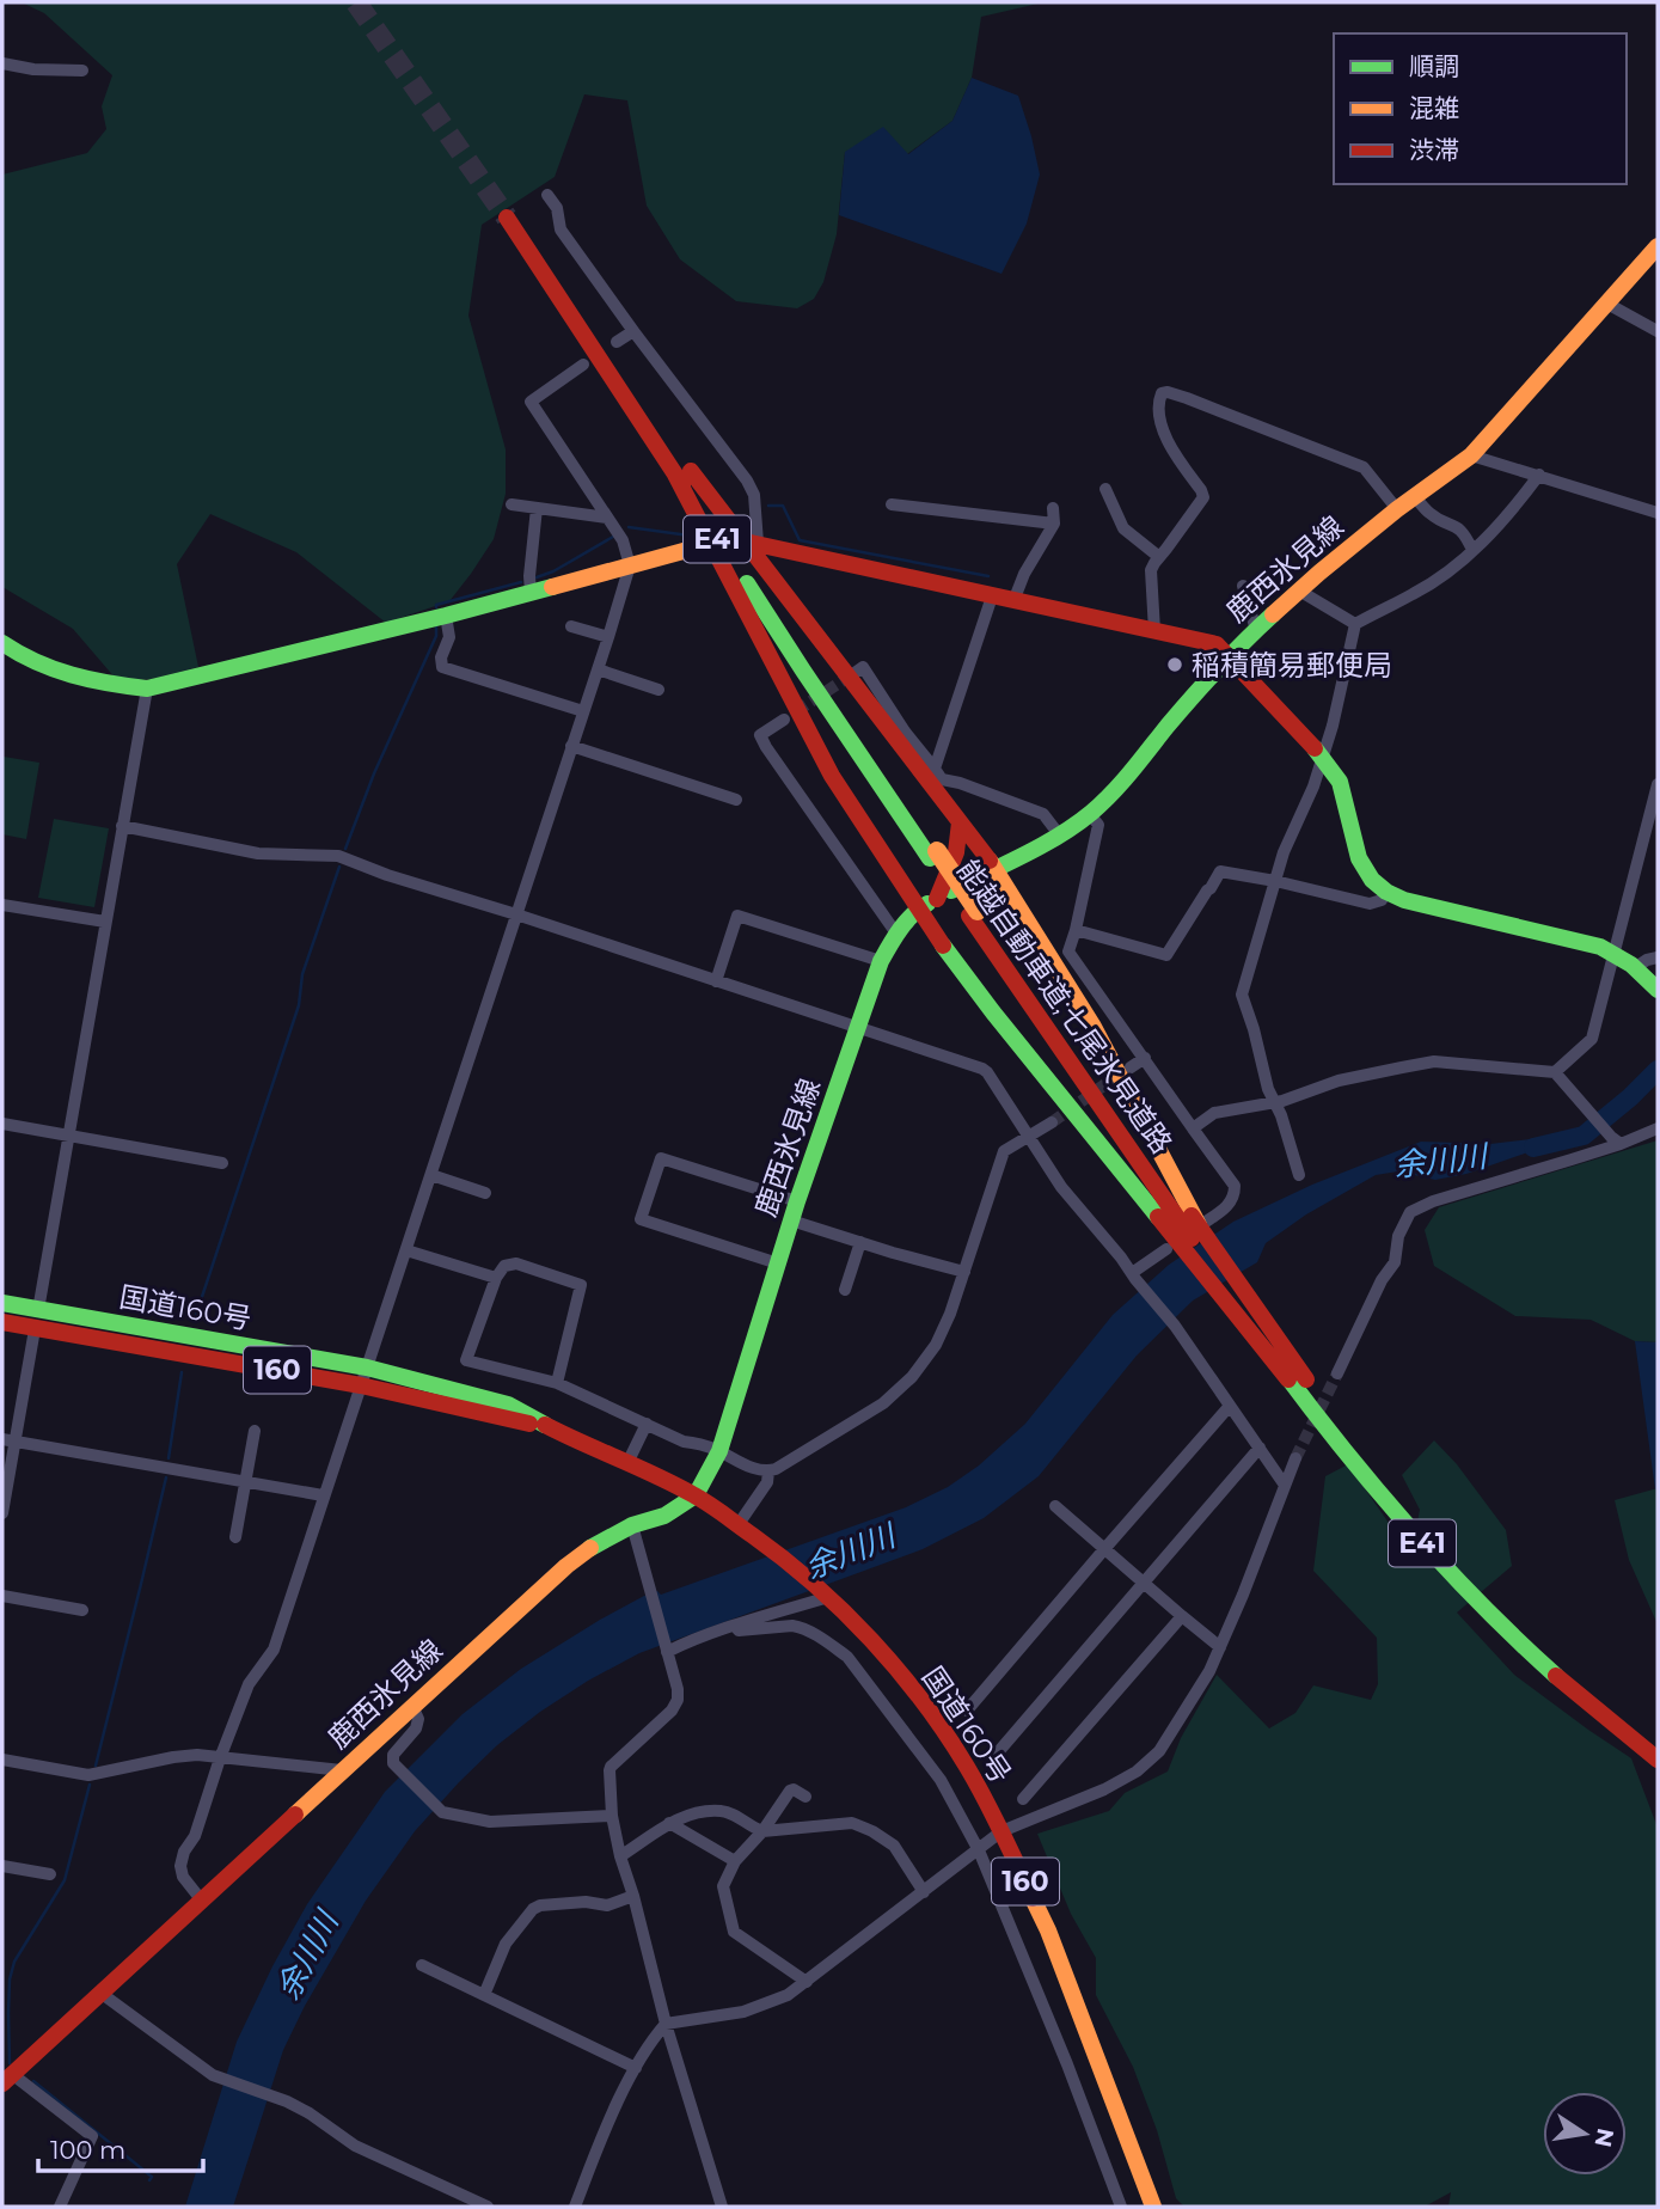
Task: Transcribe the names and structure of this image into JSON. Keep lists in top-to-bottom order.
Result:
{
  "streets": {
    "main road": [
      "E41",
      "鹿西氷見線",
      "能越自動車道;七尾氷見道路",
      "国道160号",
      "160"
    ]
  },
  "crossings": [
    ["鹿西氷見線", "国道160号"]
  ],
  "water": ["余川川"],
  "places": ["稲積簡易郵便局"],
  "legend": ["順調", "混雑", "渋滞"],
  "scale_bar": "100 m",
  "north": "right"
}
